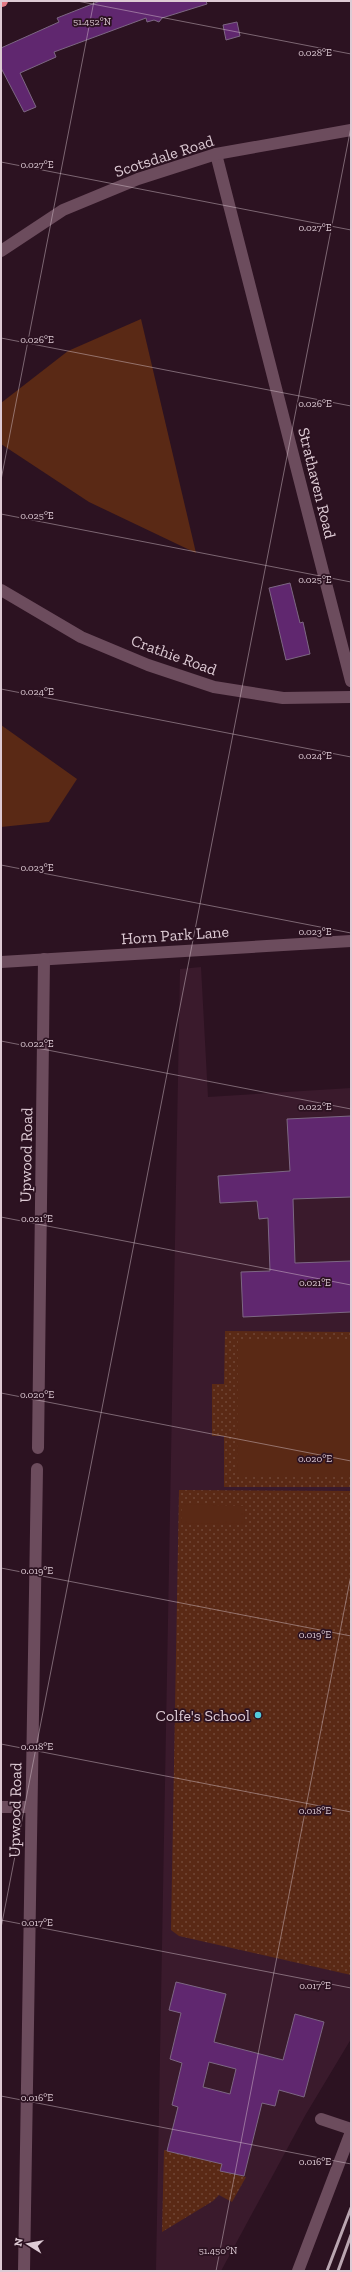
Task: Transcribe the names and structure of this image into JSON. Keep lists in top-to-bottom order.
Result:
{
  "streets": {
    "street": [
      "Scotsdale Road",
      "Strathaven Road",
      "Crathie Road",
      "Horn Park Lane",
      "Upwood Road"
    ]
  },
  "crossings": [
    ["Scotsdale Road", "Strathaven Road"],
    ["Horn Park Lane", "Upwood Road"]
  ],
  "places": ["Colfe's School"],
  "north": "left",
  "coordinates": [
    "51.452°N",
    "0.028°E",
    "0.027°E",
    "0.026°E",
    "0.025°E",
    "0.024°E",
    "0.023°E",
    "0.022°E",
    "0.021°E",
    "0.020°E",
    "0.019°E",
    "0.018°E",
    "0.017°E",
    "0.016°E",
    "51.450°N"
  ]
}
